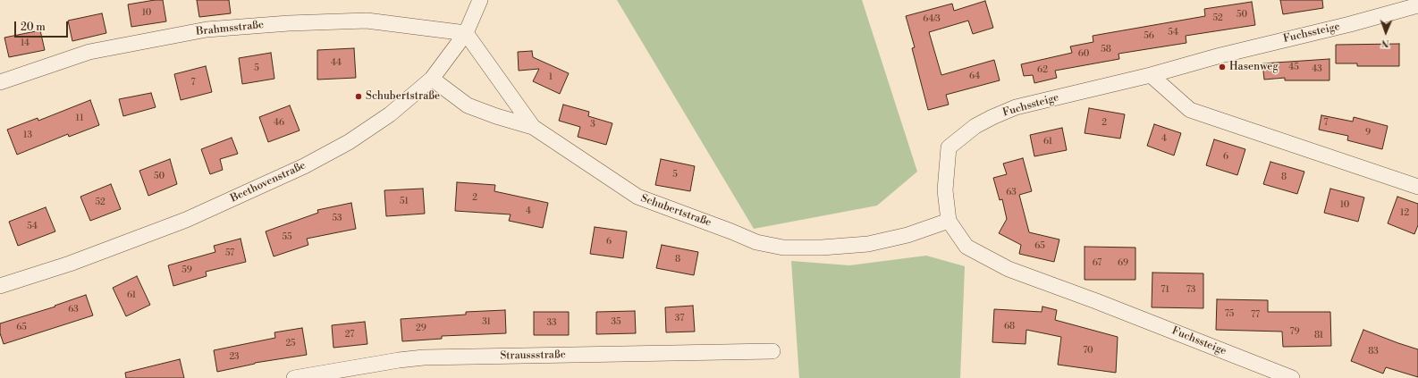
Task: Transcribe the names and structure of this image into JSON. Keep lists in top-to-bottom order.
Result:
{
  "streets": {
    "street": [
      "Brahmsstraße",
      "Fuchssteige",
      "Beethovenstraße",
      "Schubertstraße",
      "Straussstraße"
    ]
  },
  "crossings": [
    ["Brahmsstraße", "Beethovenstraße"],
    ["Brahmsstraße", "Schubertstraße"],
    ["Fuchssteige", "Schubertstraße"],
    ["Beethovenstraße", "Schubertstraße"]
  ],
  "places": ["Hasenweg", "Schubertstraße"],
  "house_numbers": [
    "10",
    "50",
    "52",
    "64/3",
    "54",
    "56",
    "14",
    "58",
    "60",
    "44",
    "45",
    "5",
    "43",
    "62",
    "64",
    "1",
    "7",
    "11",
    "46",
    "2",
    "7",
    "3",
    "9",
    "13",
    "4",
    "61",
    "6",
    "5",
    "50",
    "8",
    "63",
    "2",
    "51",
    "52",
    "10",
    "4",
    "12",
    "53",
    "54",
    "55",
    "6",
    "65",
    "57",
    "8",
    "67",
    "69",
    "59",
    "71",
    "73",
    "61",
    "63",
    "75",
    "77",
    "37",
    "31",
    "35",
    "33",
    "68",
    "65",
    "29",
    "79",
    "27",
    "81",
    "25",
    "70",
    "83",
    "23"
  ],
  "scale_bar": "20 m",
  "north": "bottom"
}
